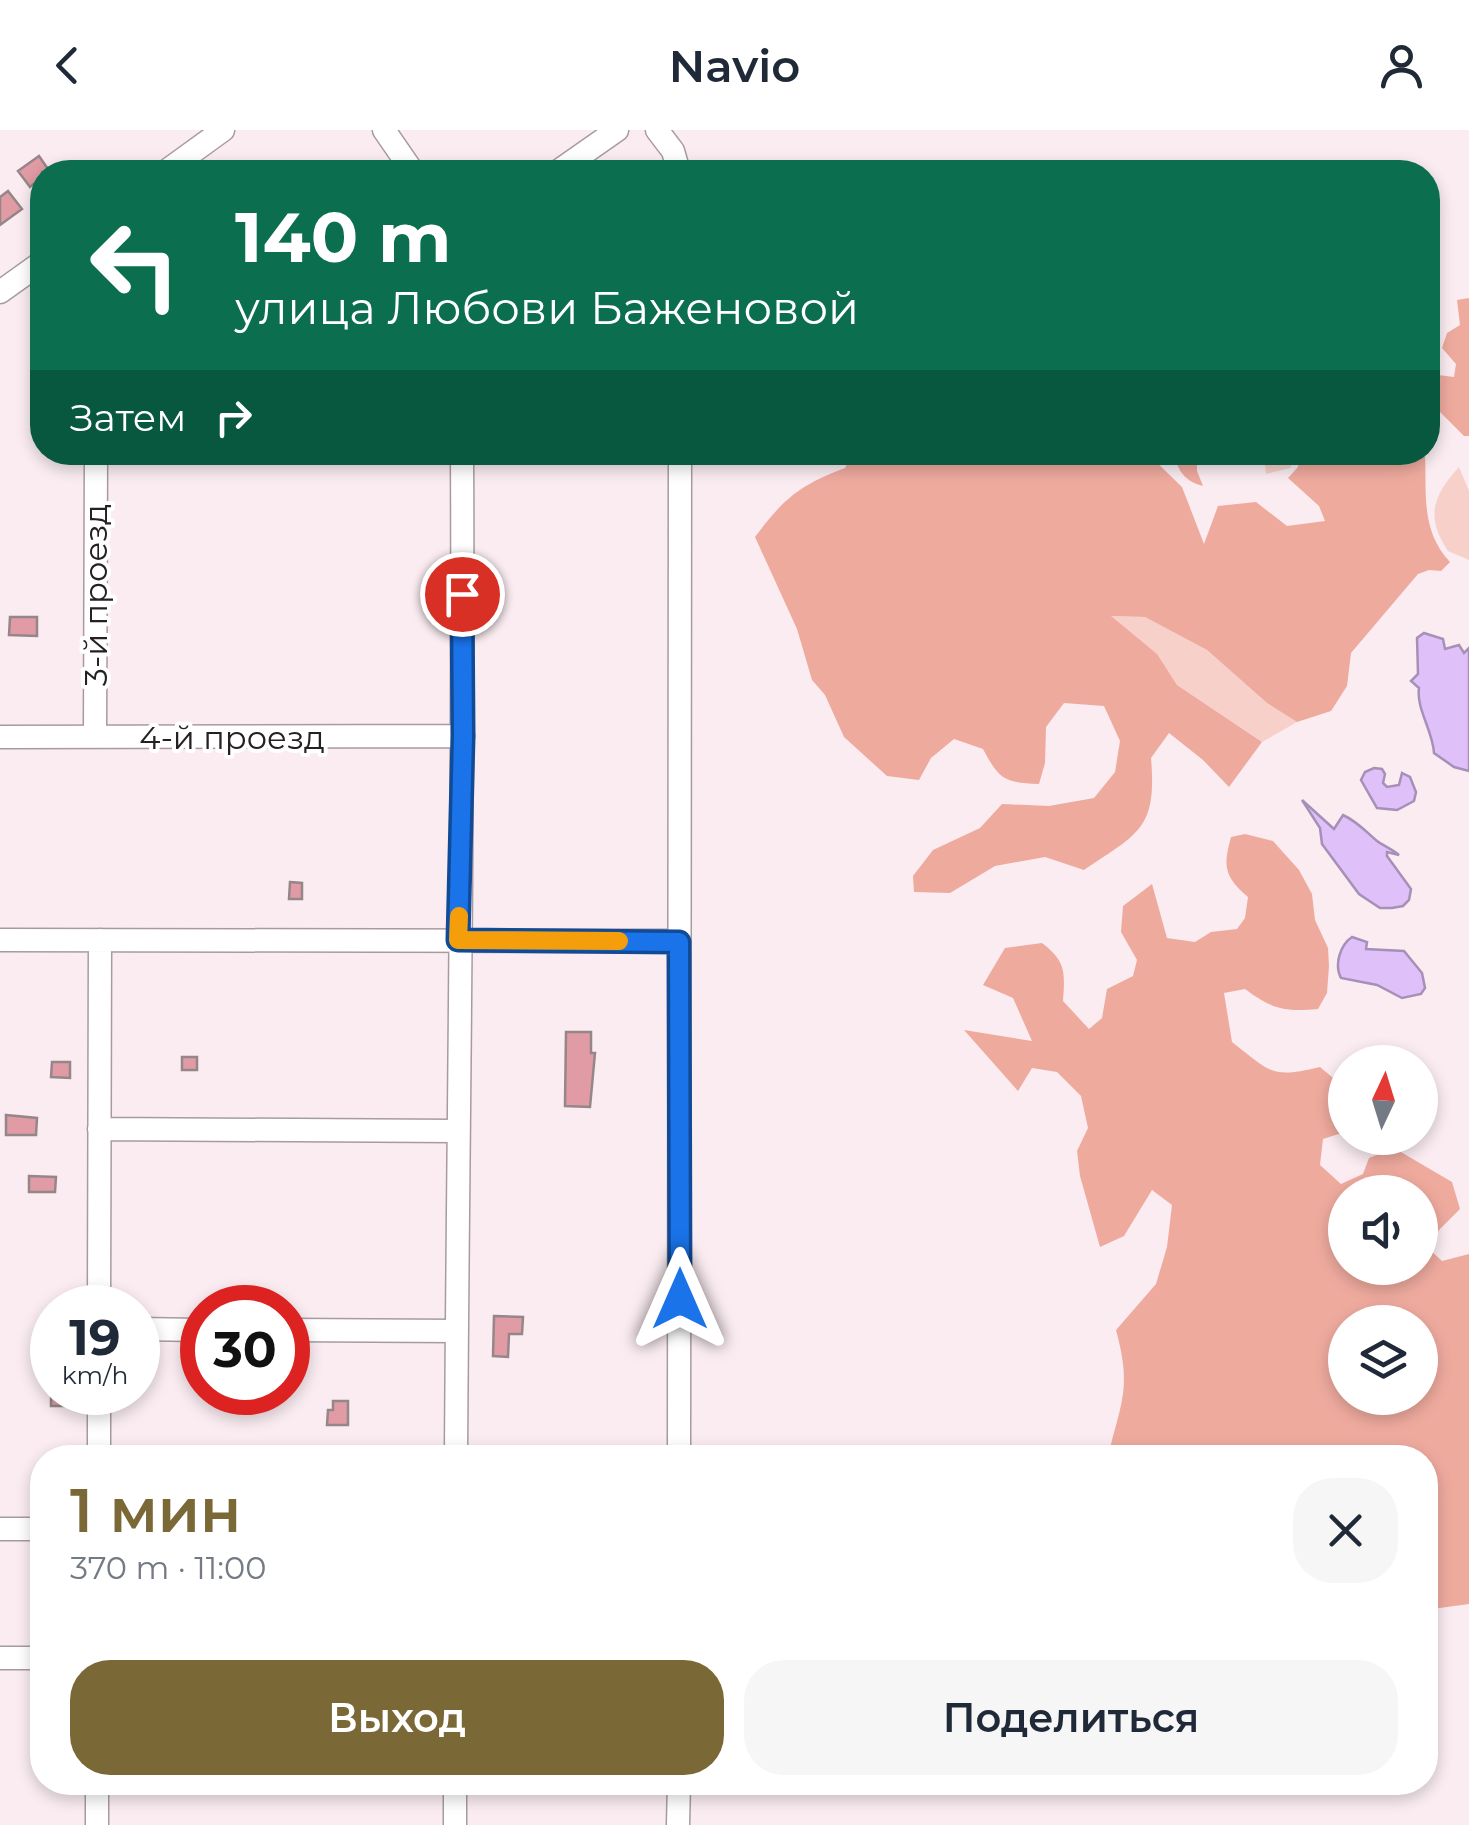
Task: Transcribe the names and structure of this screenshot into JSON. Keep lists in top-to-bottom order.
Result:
{
  "streets": {
    "street": ["3-й проезд", "4-й проезд"]
  },
  "crossings": [
    ["3-й проезд", "4-й проезд"]
  ],
  "north": "top",
  "page": {
    "header": "Navio",
    "turn": ["140 m", "улица Любови Баженовой"],
    "then": "Затем",
    "speed": "19 km/h",
    "limit": "30",
    "heading": ["1 мин", "370 m · 11:00"],
    "buttons": ["Выход", "Поделиться"]
  }
}
